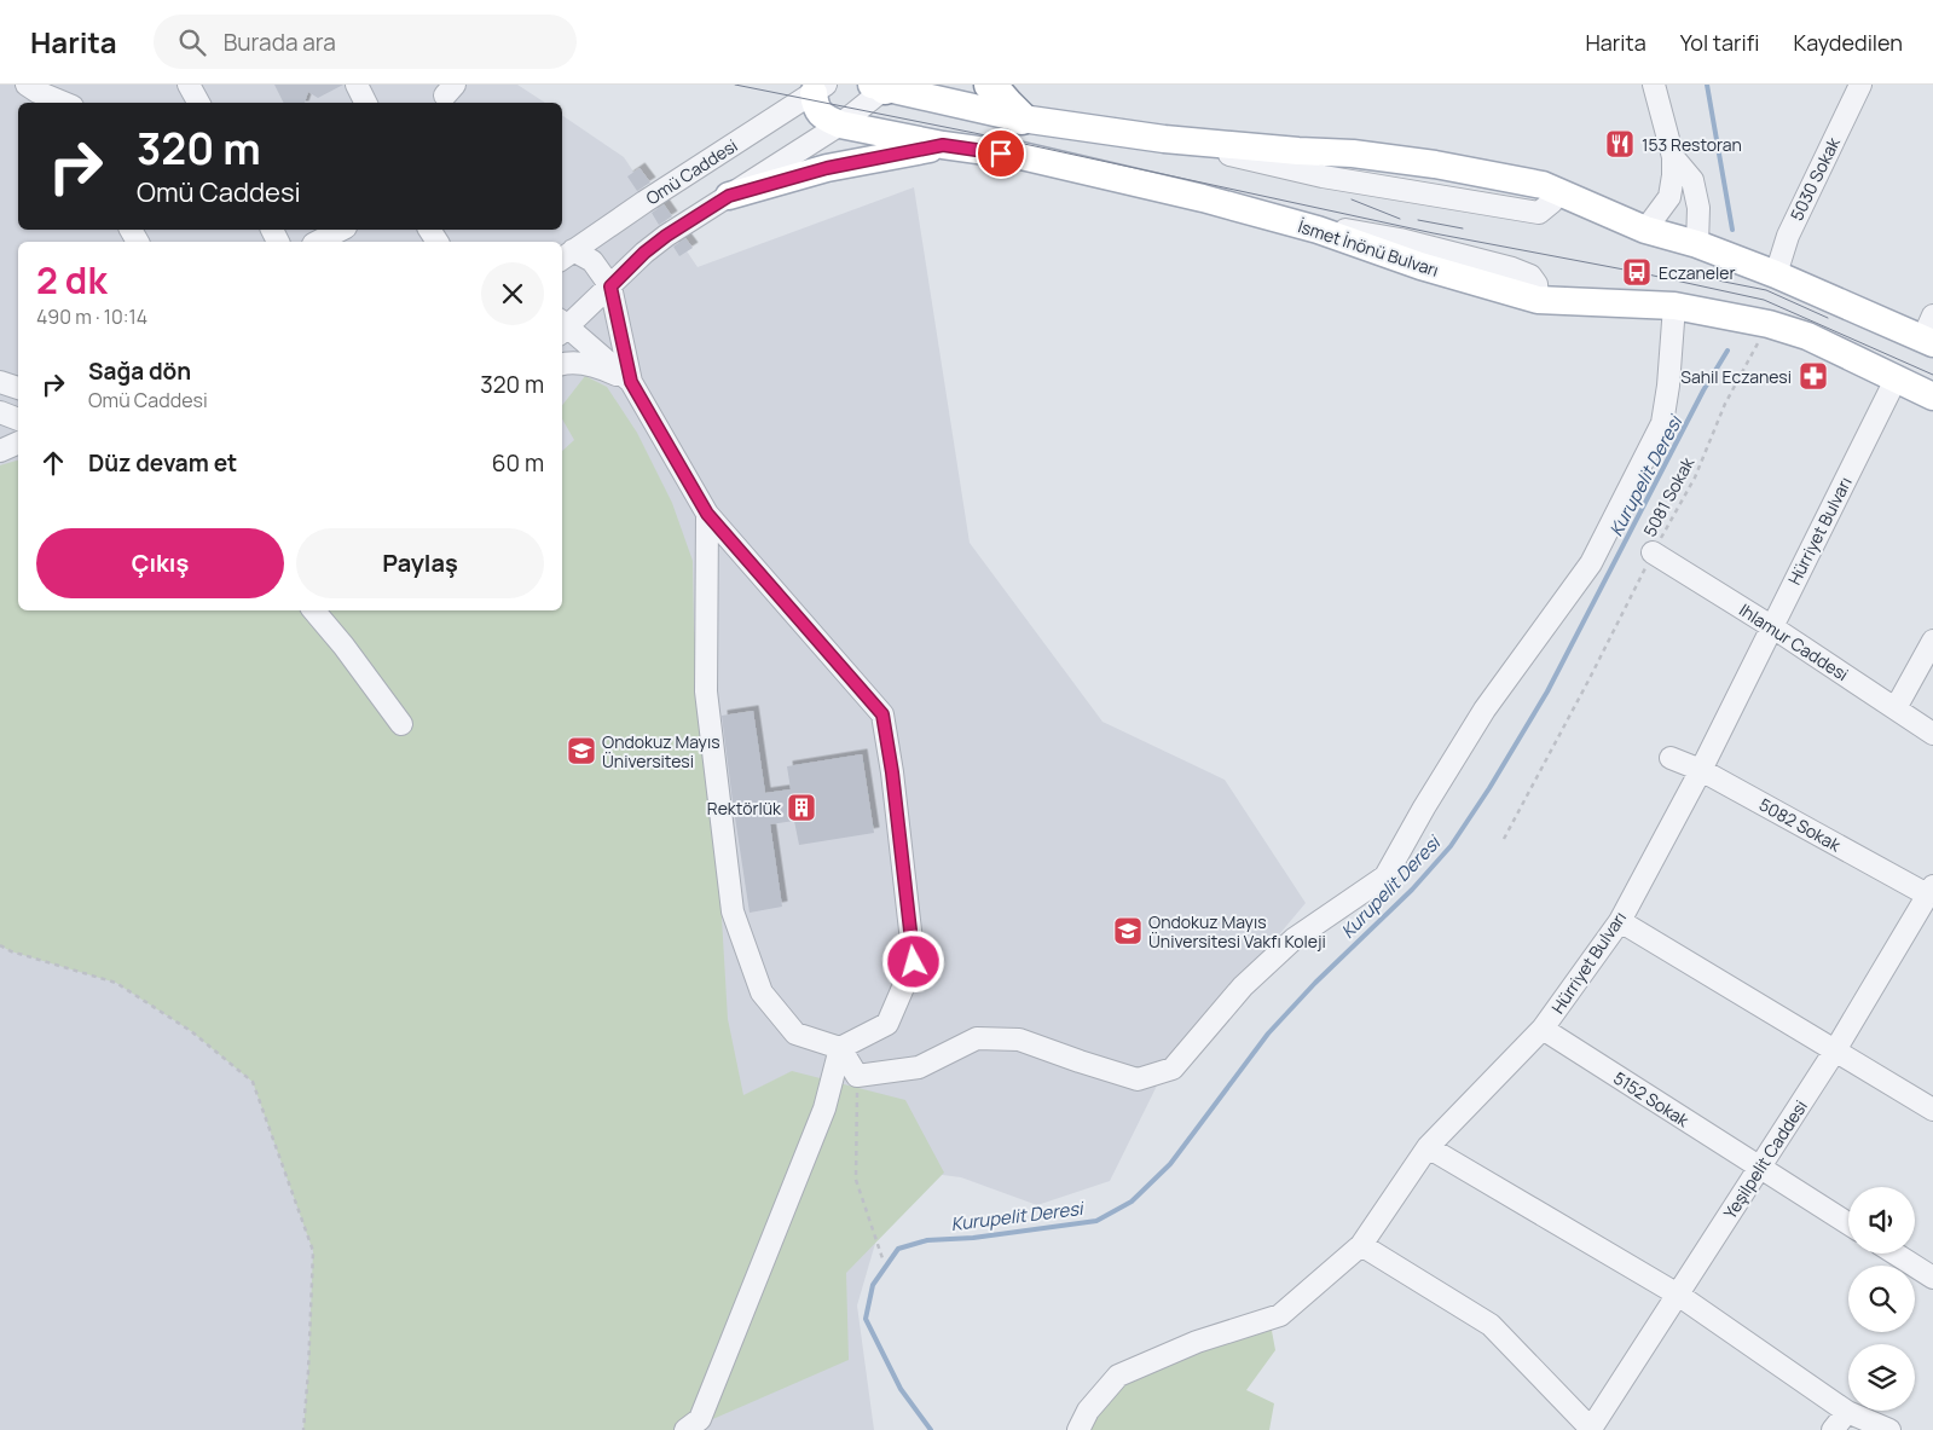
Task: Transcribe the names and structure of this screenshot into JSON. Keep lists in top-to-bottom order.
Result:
{
  "streets": {
    "main road": ["İsmet İnönü Bulvarı"],
    "street": [
      "Omü Caddesi",
      "5030 Sokak",
      "Hürriyet Bulvarı",
      "Ihlamur Caddesi",
      "5082 Sokak",
      "5152 Sokak",
      "Yeşilpelit Caddesi"
    ],
    "path": ["5081 Sokak"]
  },
  "crossings": [
    ["Omü Caddesi", "İsmet İnönü Bulvarı"],
    ["İsmet İnönü Bulvarı", "5081 Sokak"],
    ["İsmet İnönü Bulvarı", "Hürriyet Bulvarı"],
    ["5081 Sokak", "Ihlamur Caddesi"],
    ["Hürriyet Bulvarı", "Ihlamur Caddesi"],
    ["Hürriyet Bulvarı", "5082 Sokak"],
    ["Hürriyet Bulvarı", "5152 Sokak"],
    ["5082 Sokak", "Yeşilpelit Caddesi"],
    ["5152 Sokak", "Yeşilpelit Caddesi"]
  ],
  "water": ["Kurupelit Deresi"],
  "places": {
    "restaurant": ["153 Restoran"],
    "bus stop": ["Eczaneler"],
    "pharmacy": ["Sahil Eczanesi"],
    "school or university": ["Ondokuz Mayıs Üniversitesi", "Ondokuz Mayıs Üniversitesi Vakfı Koleji"],
    "building": ["Rektörlük"]
  },
  "page": {
    "header": "Harita",
    "search": "Burada ara",
    "nav": ["Harita", "Yol tarifi", "Kaydedilen"],
    "turn": ["320 m", "Omü Caddesi"],
    "heading": ["2 dk", "490 m · 10:14"],
    "list": [
      {
        "name": "Sağa dön",
        "note": "Omü Caddesi",
        "value": "320 m"
      },
      {
        "name": "Düz devam et",
        "value": "60 m"
      }
    ],
    "buttons": ["Çıkış", "Paylaş"]
  }
}
